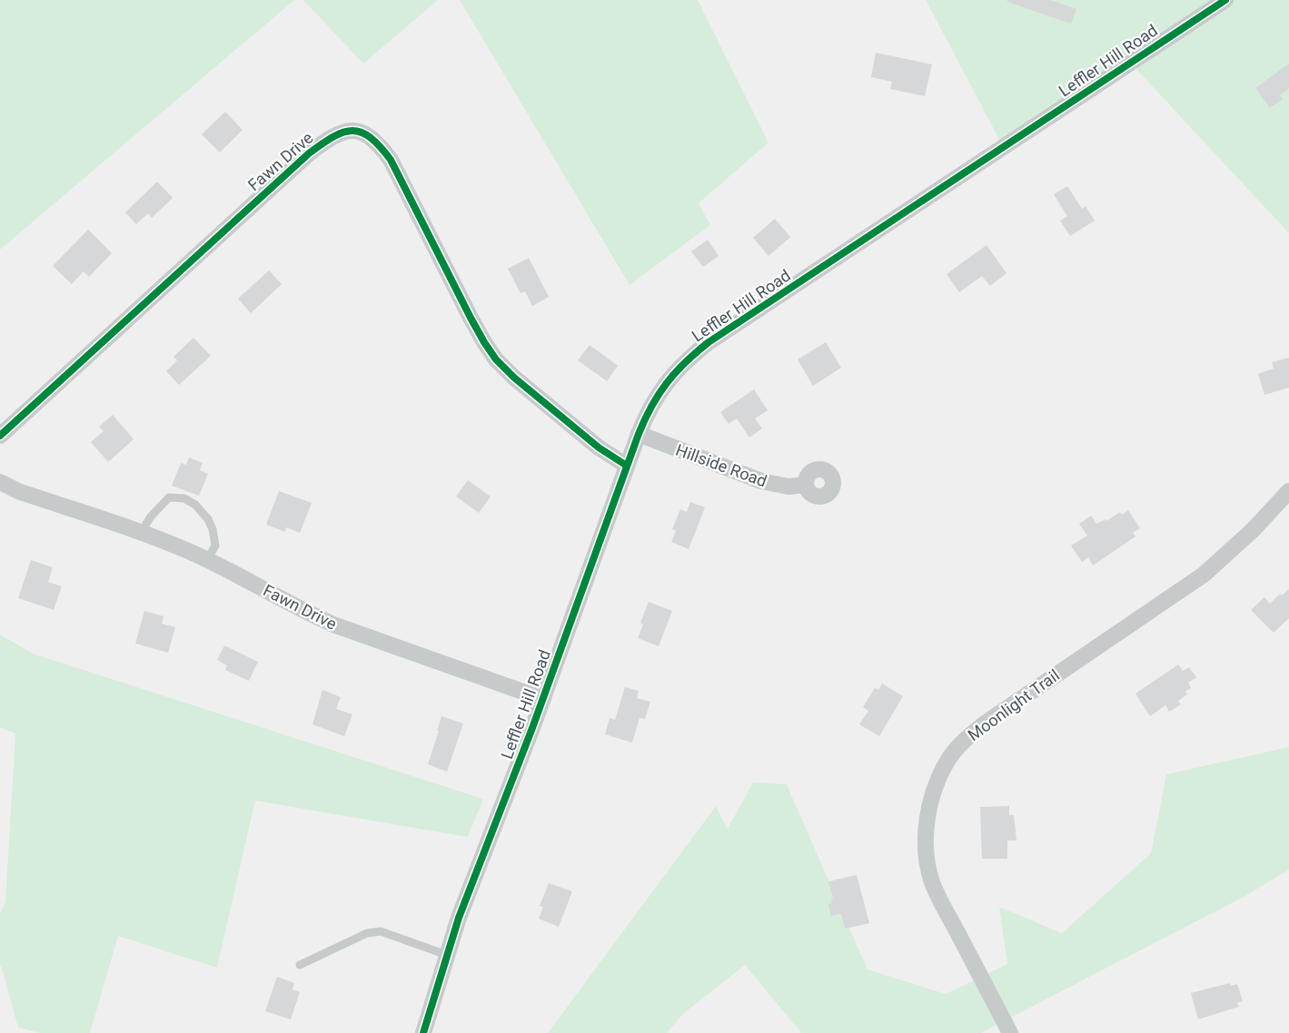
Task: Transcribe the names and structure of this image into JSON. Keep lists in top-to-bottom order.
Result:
{
  "streets": {
    "street": [
      "Leffler Hill Road",
      "Fawn Drive",
      "Hillside Road",
      "Moonlight Trail"
    ]
  },
  "crossings": [
    ["Leffler Hill Road", "Fawn Drive"],
    ["Leffler Hill Road", "Hillside Road"]
  ]
}
